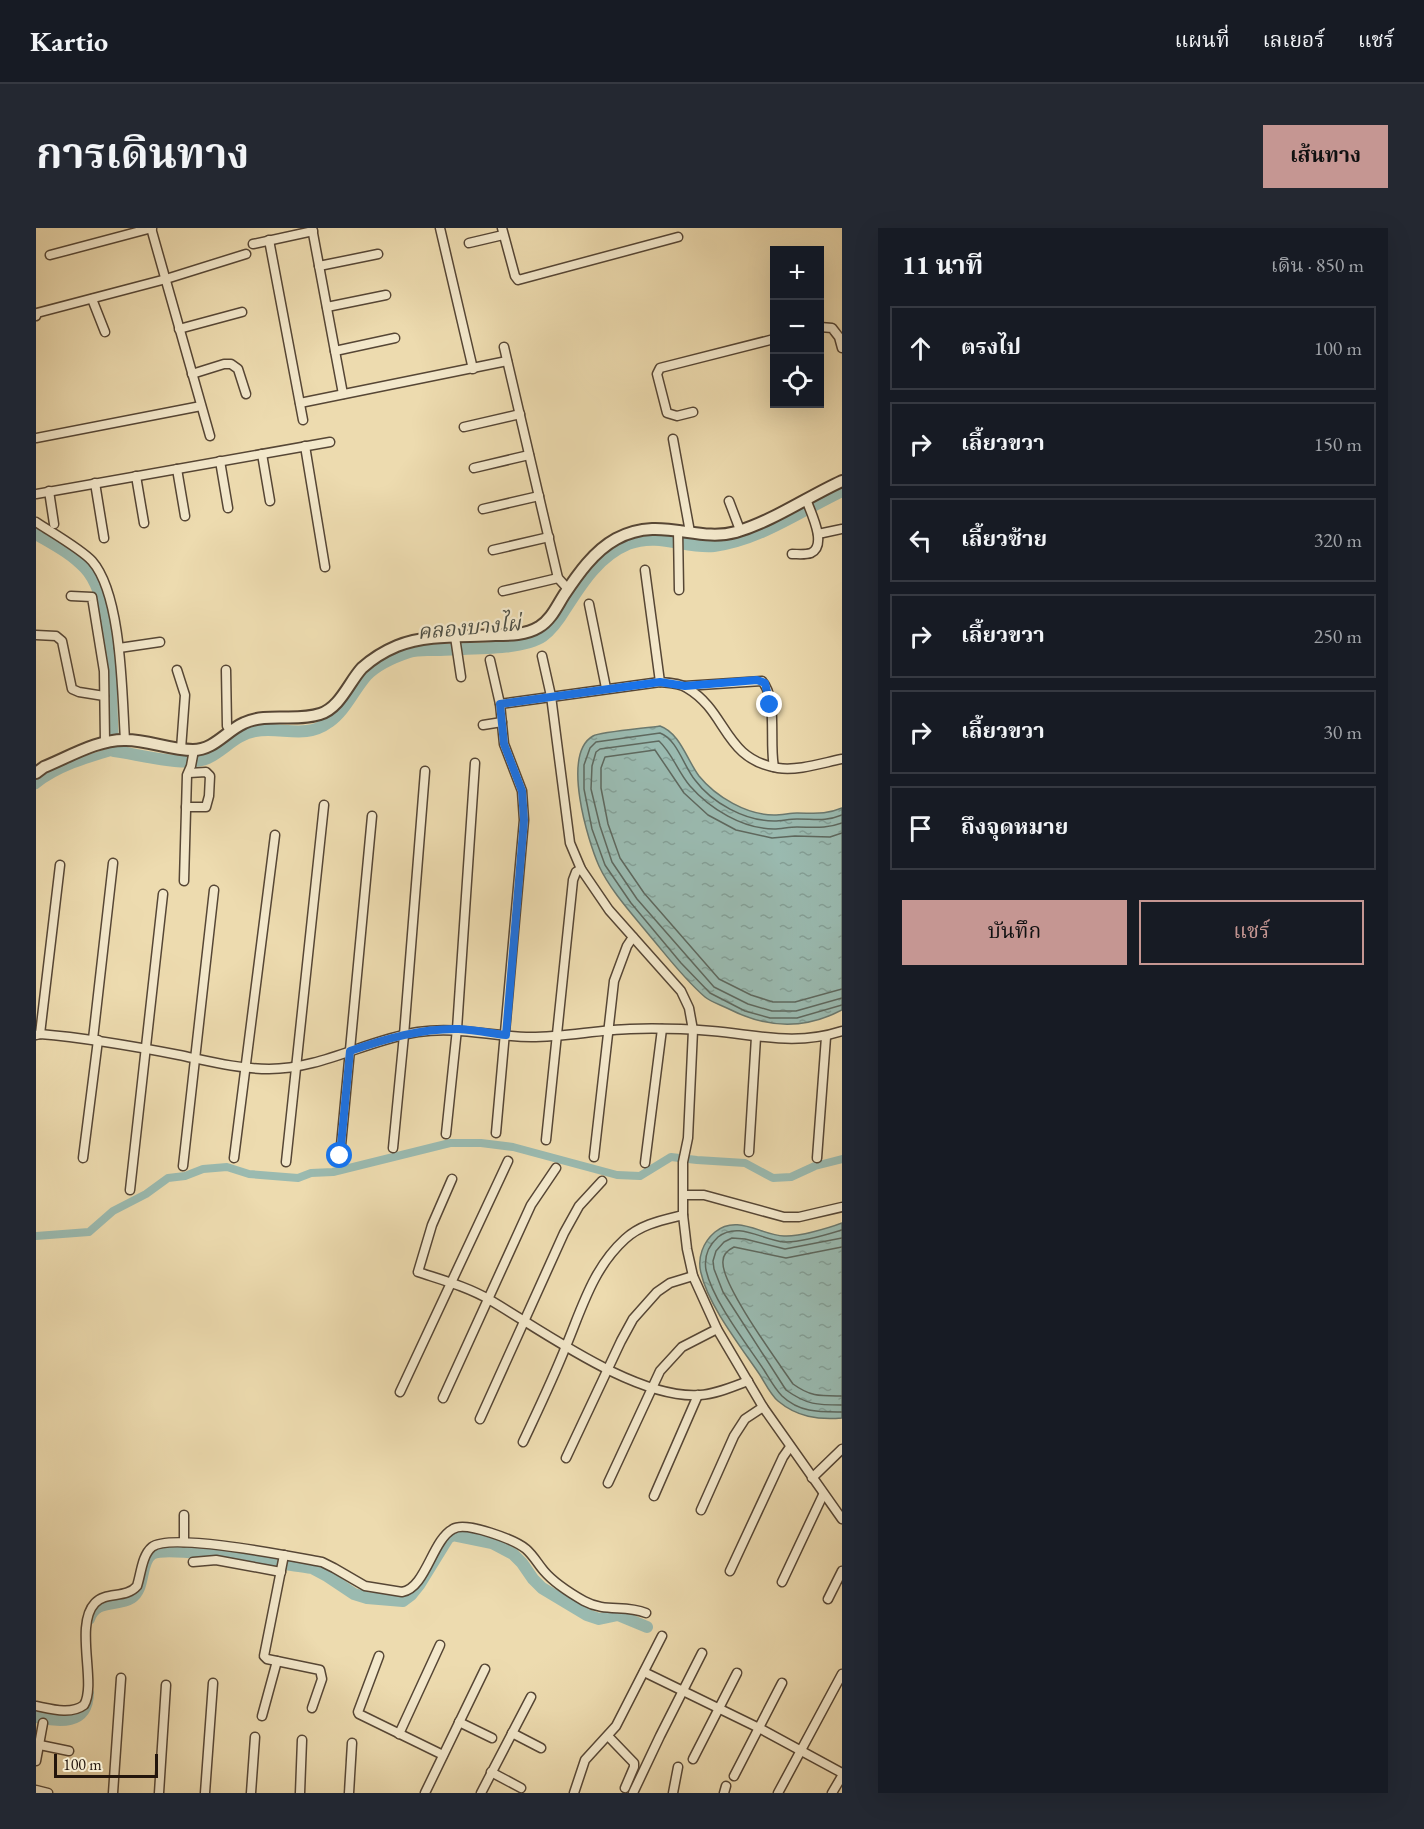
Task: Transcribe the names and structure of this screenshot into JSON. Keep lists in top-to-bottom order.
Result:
{
  "water": ["คลองบางไผ่"],
  "scale_bar": "100 m",
  "page": {
    "header": "Kartio",
    "nav": ["แผนที่", "เลเยอร์", "แชร์"],
    "title": "การเดินทาง",
    "buttons": [
      "เส้นทาง",
      ["บันทึก", "แชร์"]
    ],
    "heading": ["11 นาที", "เดิน · 850 m"],
    "map_buttons": ["+", "−"],
    "list": [
      ["ตรงไป", "100 m"],
      ["เลี้ยวขวา", "150 m"],
      ["เลี้ยวซ้าย", "320 m"],
      ["เลี้ยวขวา", "250 m"],
      ["เลี้ยวขวา", "30 m"],
      "ถึงจุดหมาย"
    ],
    "scale": "100 m"
  }
}
